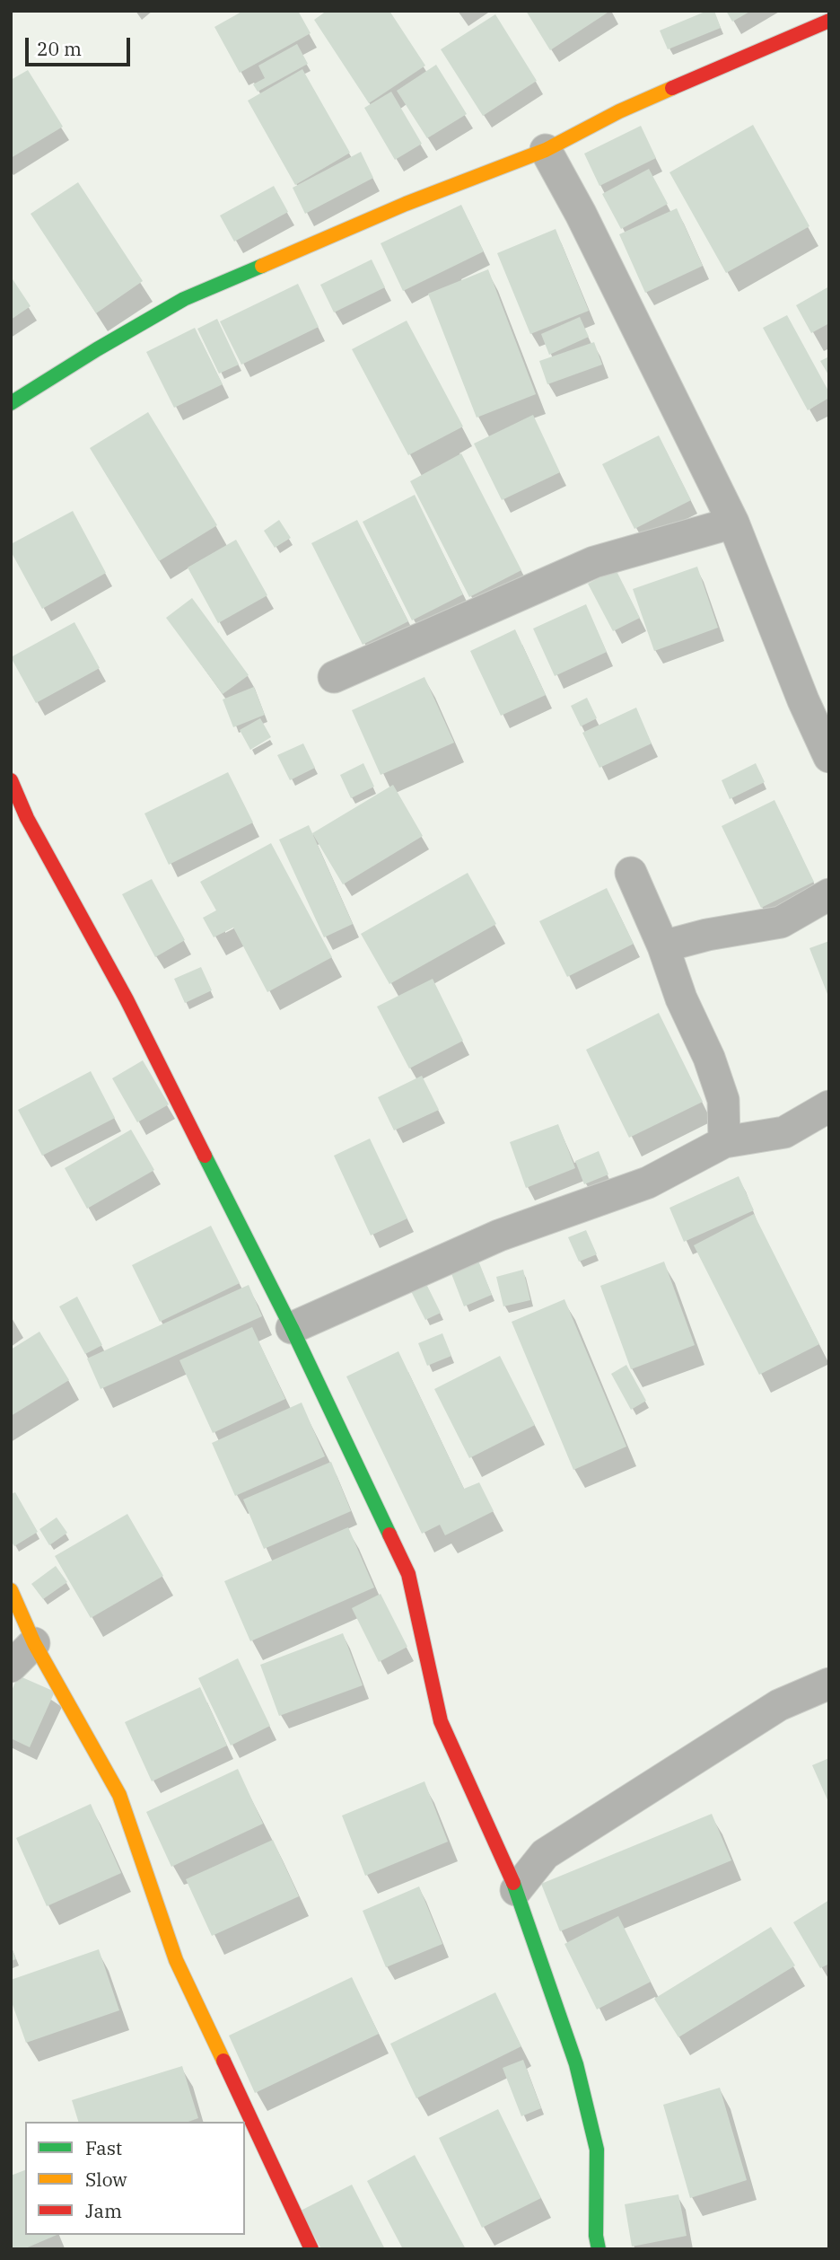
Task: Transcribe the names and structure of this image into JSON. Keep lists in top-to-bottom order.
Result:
{
  "legend": ["Fast", "Slow", "Jam"],
  "scale_bar": "20 m"
}
